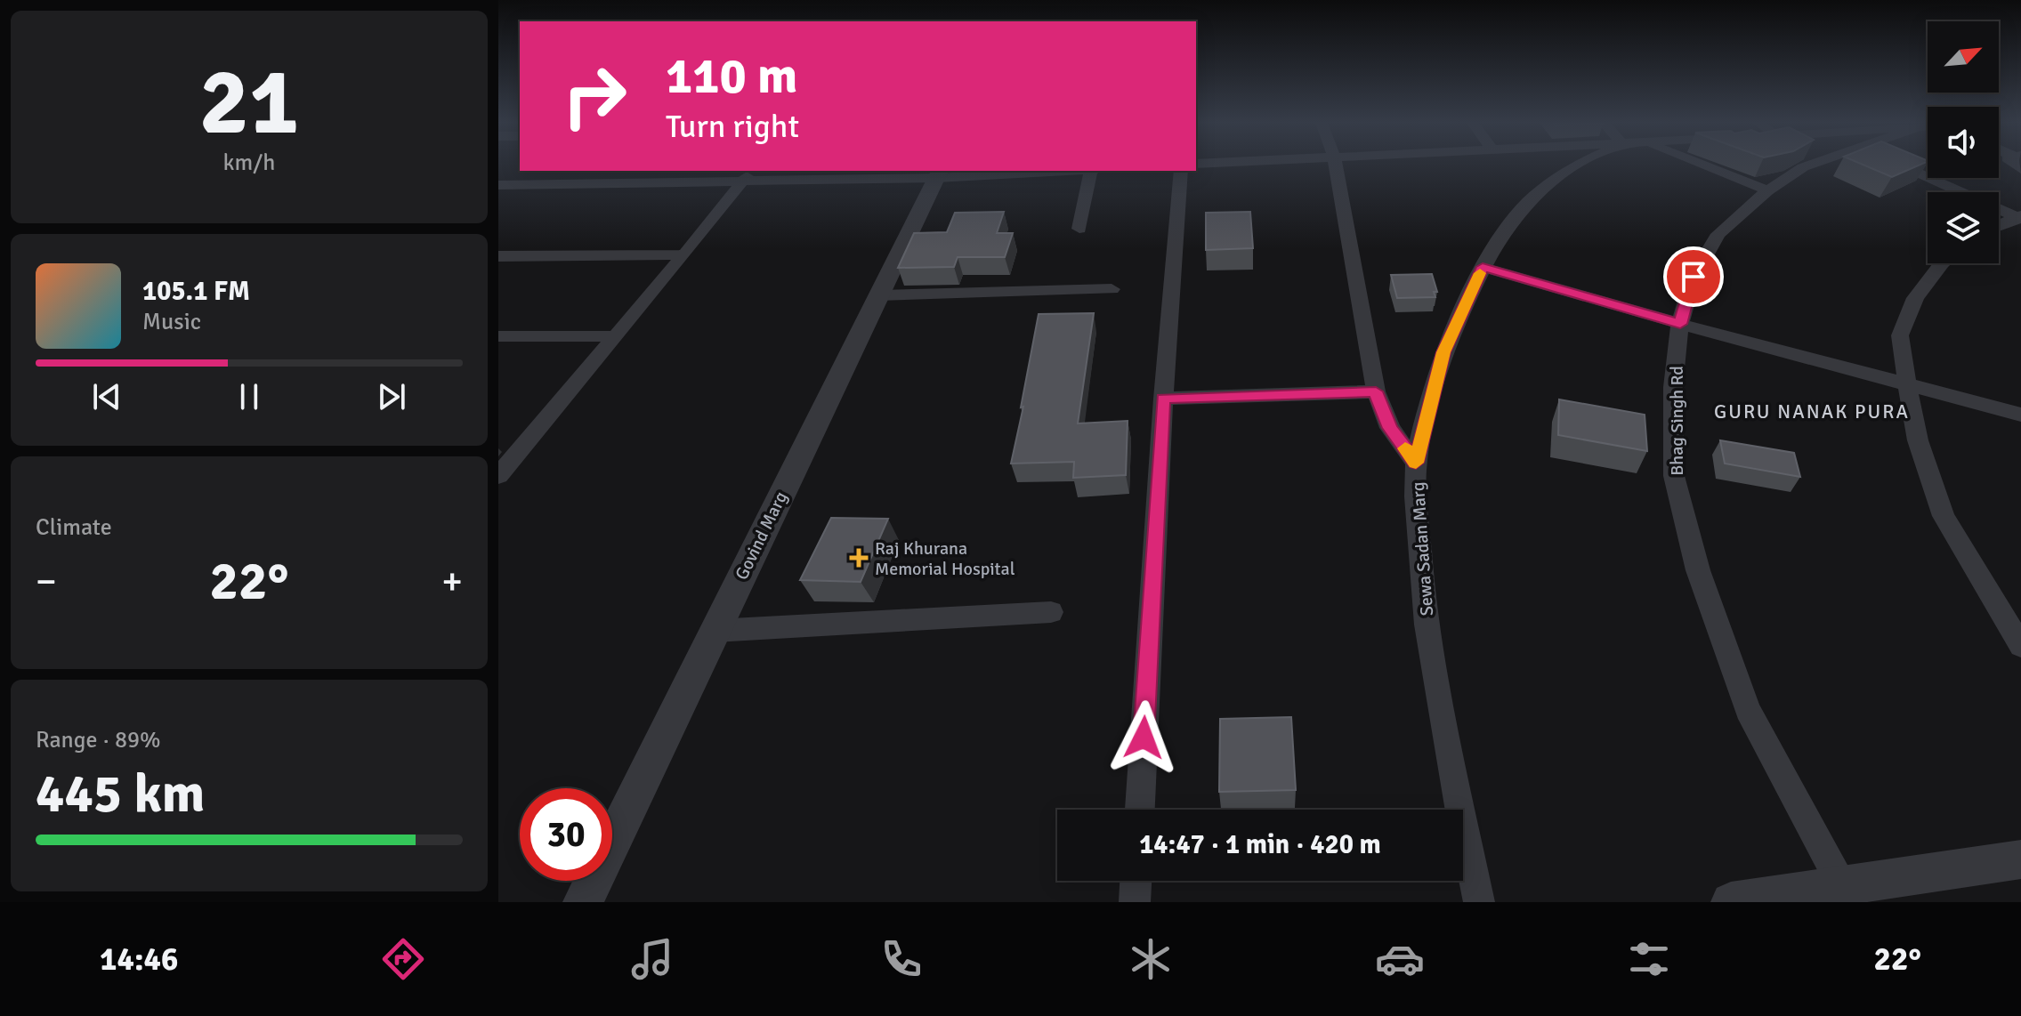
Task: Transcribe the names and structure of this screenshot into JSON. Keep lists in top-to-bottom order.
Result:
{
  "streets": {
    "street": ["Bhag Singh Rd", "Govind Marg", "Sewa Sadan Marg"]
  },
  "districts": ["GURU NANAK PURA"],
  "places": {
    "health": ["Raj Khurana Memorial Hospital"]
  },
  "north": "top right",
  "page": {
    "tile": [
      ["21", "km/h"],
      "Climate",
      ["Range · 89%", "445 km"]
    ],
    "turn": ["110 m", "Turn right"],
    "song": ["105.1 FM", "Music"],
    "heat": ["−", "22°", "+"],
    "limit": "30",
    "trip": "14:47 · 1 min · 420 m",
    "tabs": ["14:46", "22°"]
  }
}
